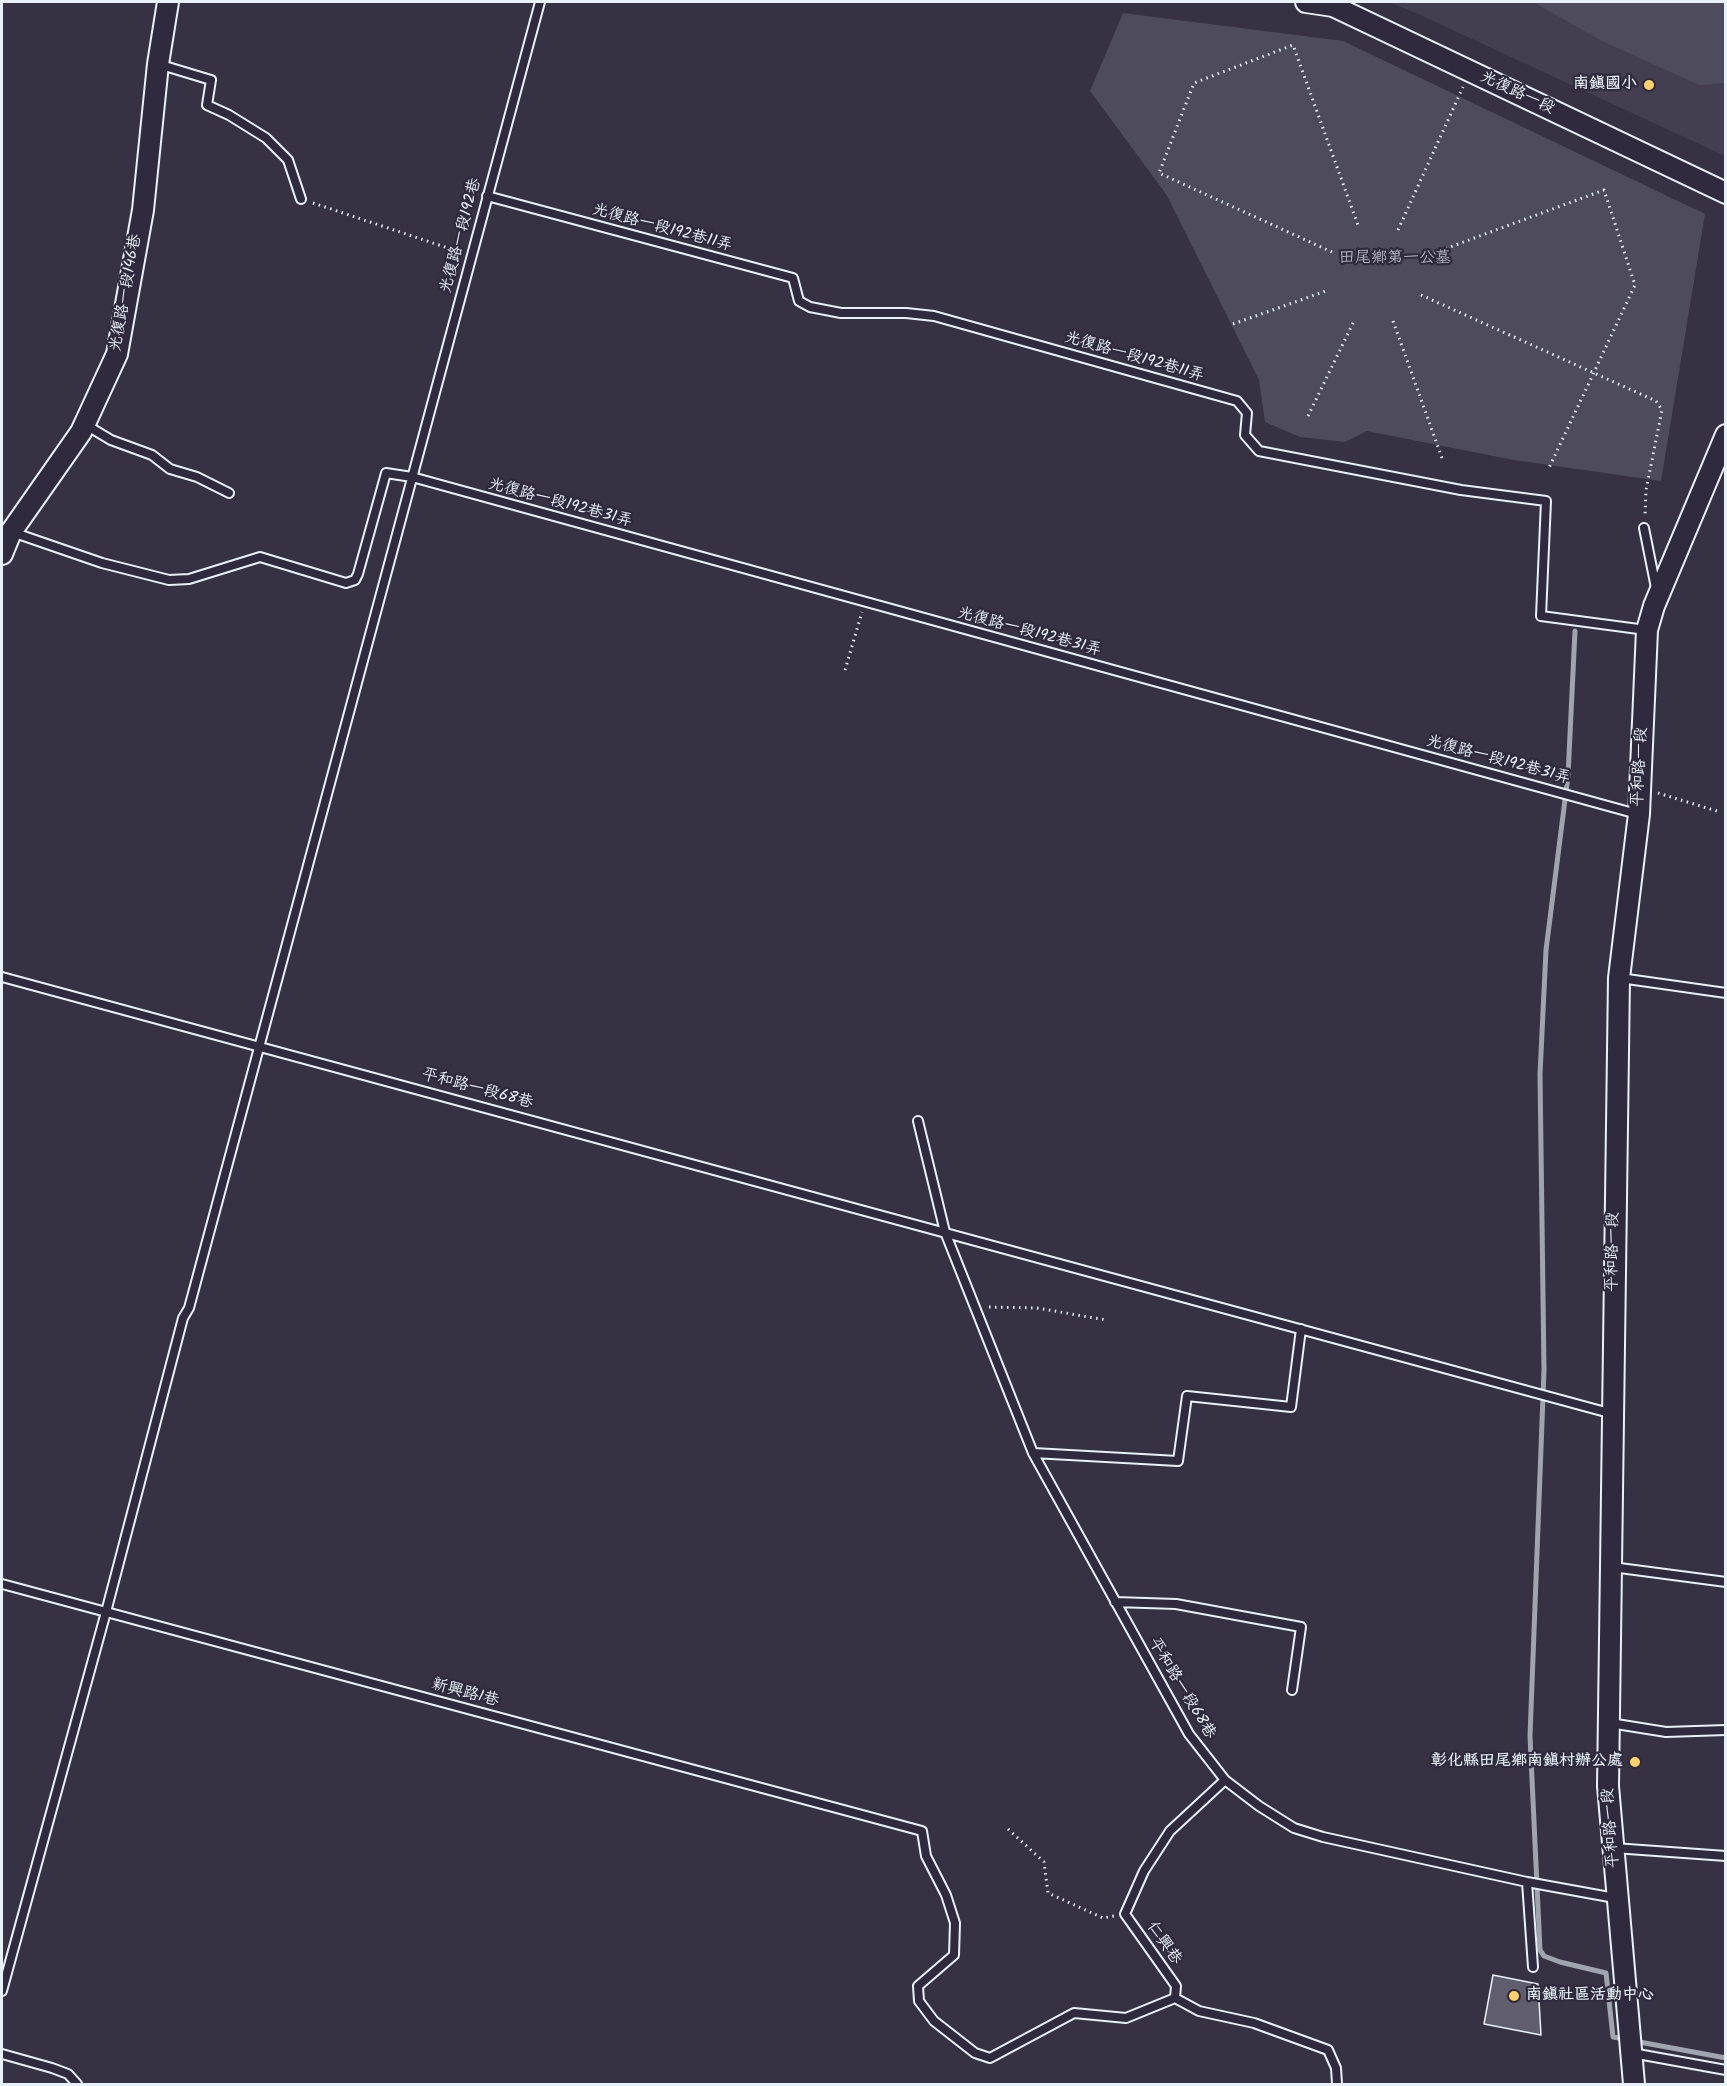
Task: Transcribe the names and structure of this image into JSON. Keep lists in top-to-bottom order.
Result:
{
  "streets": {
    "street": ["光復路一段", "光復路一段146巷", "平和路一段"],
    "lane": [
      "光復路一段192巷11弄",
      "光復路一段192巷",
      "光復路一段192巷31弄",
      "平和路一段68巷",
      "新興路1巷",
      "仁興巷"
    ]
  },
  "crossings": [
    ["光復路一段192巷11弄", "光復路一段192巷"],
    ["光復路一段192巷11弄", "平和路一段"],
    ["光復路一段192巷", "光復路一段192巷31弄"],
    ["光復路一段192巷", "平和路一段68巷"],
    ["光復路一段192巷", "新興路1巷"],
    ["光復路一段146巷", "光復路一段192巷31弄"],
    ["光復路一段192巷31弄", "平和路一段"],
    ["平和路一段", "平和路一段68巷"],
    ["平和路一段68巷", "仁興巷"],
    ["新興路1巷", "仁興巷"]
  ],
  "parks": ["田尾鄉第一公墓"],
  "places": ["南鎮國小", "彰化縣田尾鄉南鎮村辦公處", "南鎮社區活動中心"]
}
